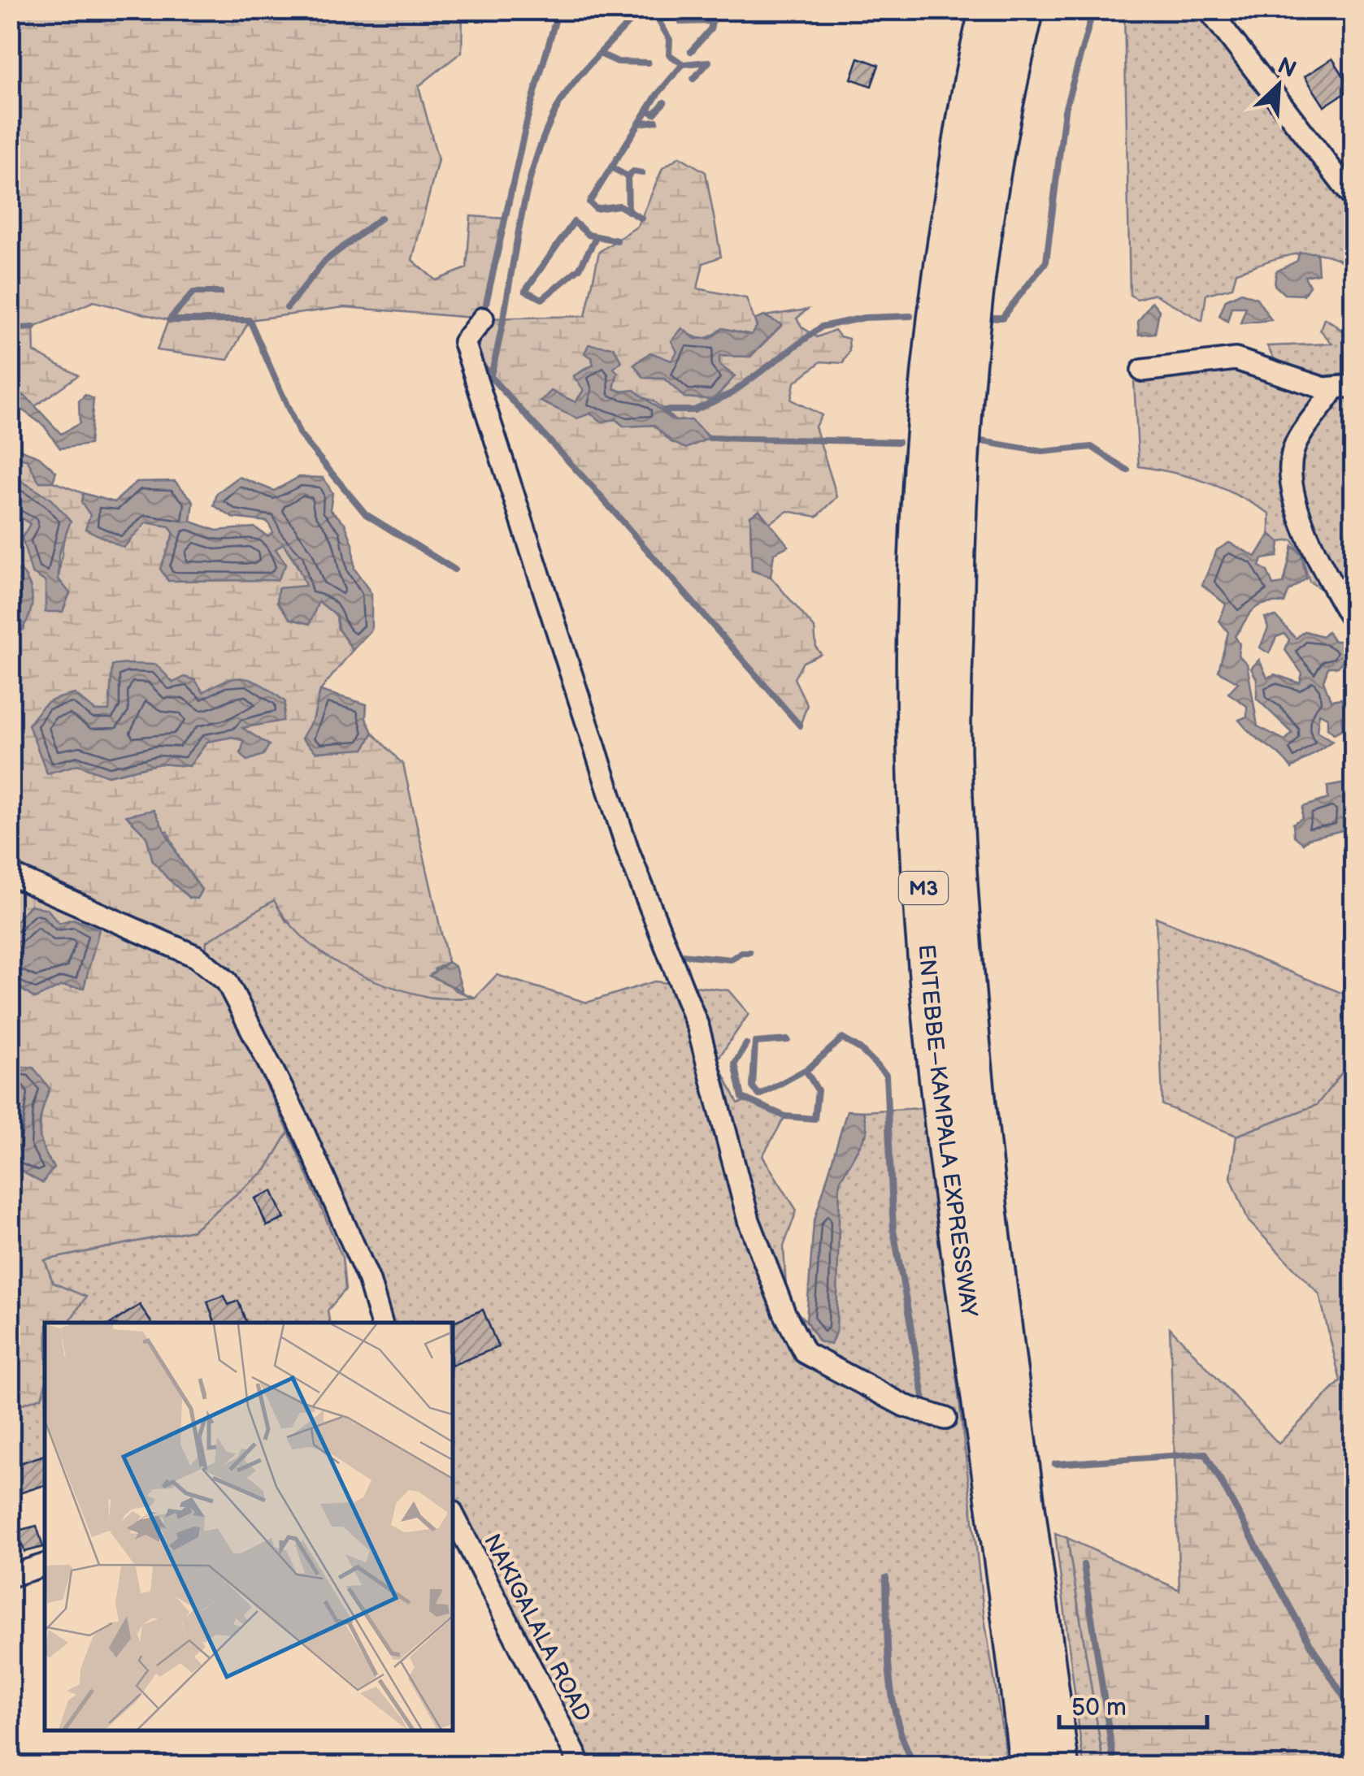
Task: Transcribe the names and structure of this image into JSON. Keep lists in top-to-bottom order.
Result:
{
  "streets": {
    "highway": ["M3", "ENTEBBE–KAMPALA EXPRESSWAY"],
    "street": ["NAKIGALALA ROAD"]
  },
  "scale_bar": "50 m",
  "north": "top right"
}
